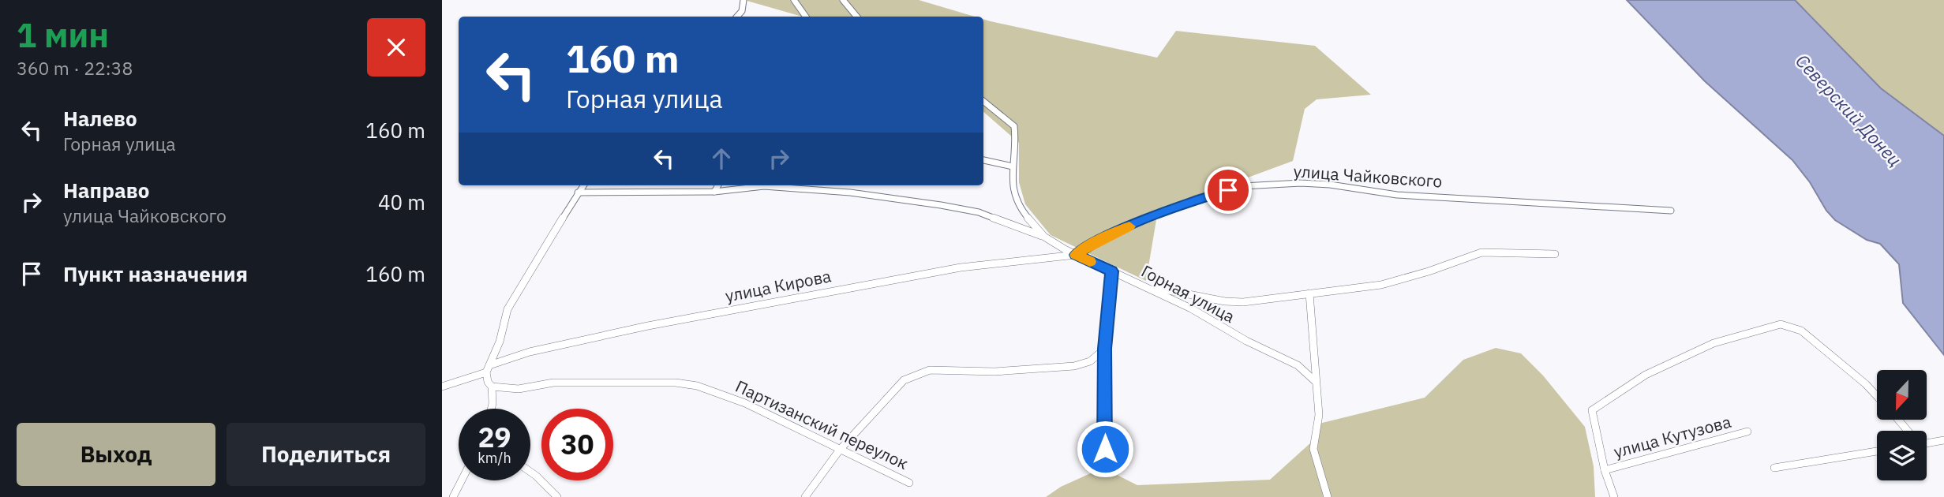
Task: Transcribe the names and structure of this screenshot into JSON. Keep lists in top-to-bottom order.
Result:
{
  "streets": {
    "street": [
      "улица Чайковского",
      "улица Кирова",
      "Горная улица",
      "Партизанский переулок",
      "улица Кутузова"
    ]
  },
  "crossings": [
    ["улица Чайковского", "улица Кирова"],
    ["улица Чайковского", "Горная улица"],
    ["улица Кирова", "Горная улица"]
  ],
  "water": ["Северский Донец"],
  "north": "bottom",
  "page": {
    "heading": ["1 мин", "360 m · 22:38"],
    "turn": ["160 m", "Горная улица"],
    "list": [
      {
        "name": "Налево",
        "note": "Горная улица",
        "value": "160 m"
      },
      {
        "name": "Направо",
        "note": "улица Чайковского",
        "value": "40 m"
      },
      {
        "name": "Пункт назначения",
        "value": "160 m"
      }
    ],
    "speed": "29 km/h",
    "limit": "30",
    "buttons": ["Выход", "Поделиться"]
  }
}
